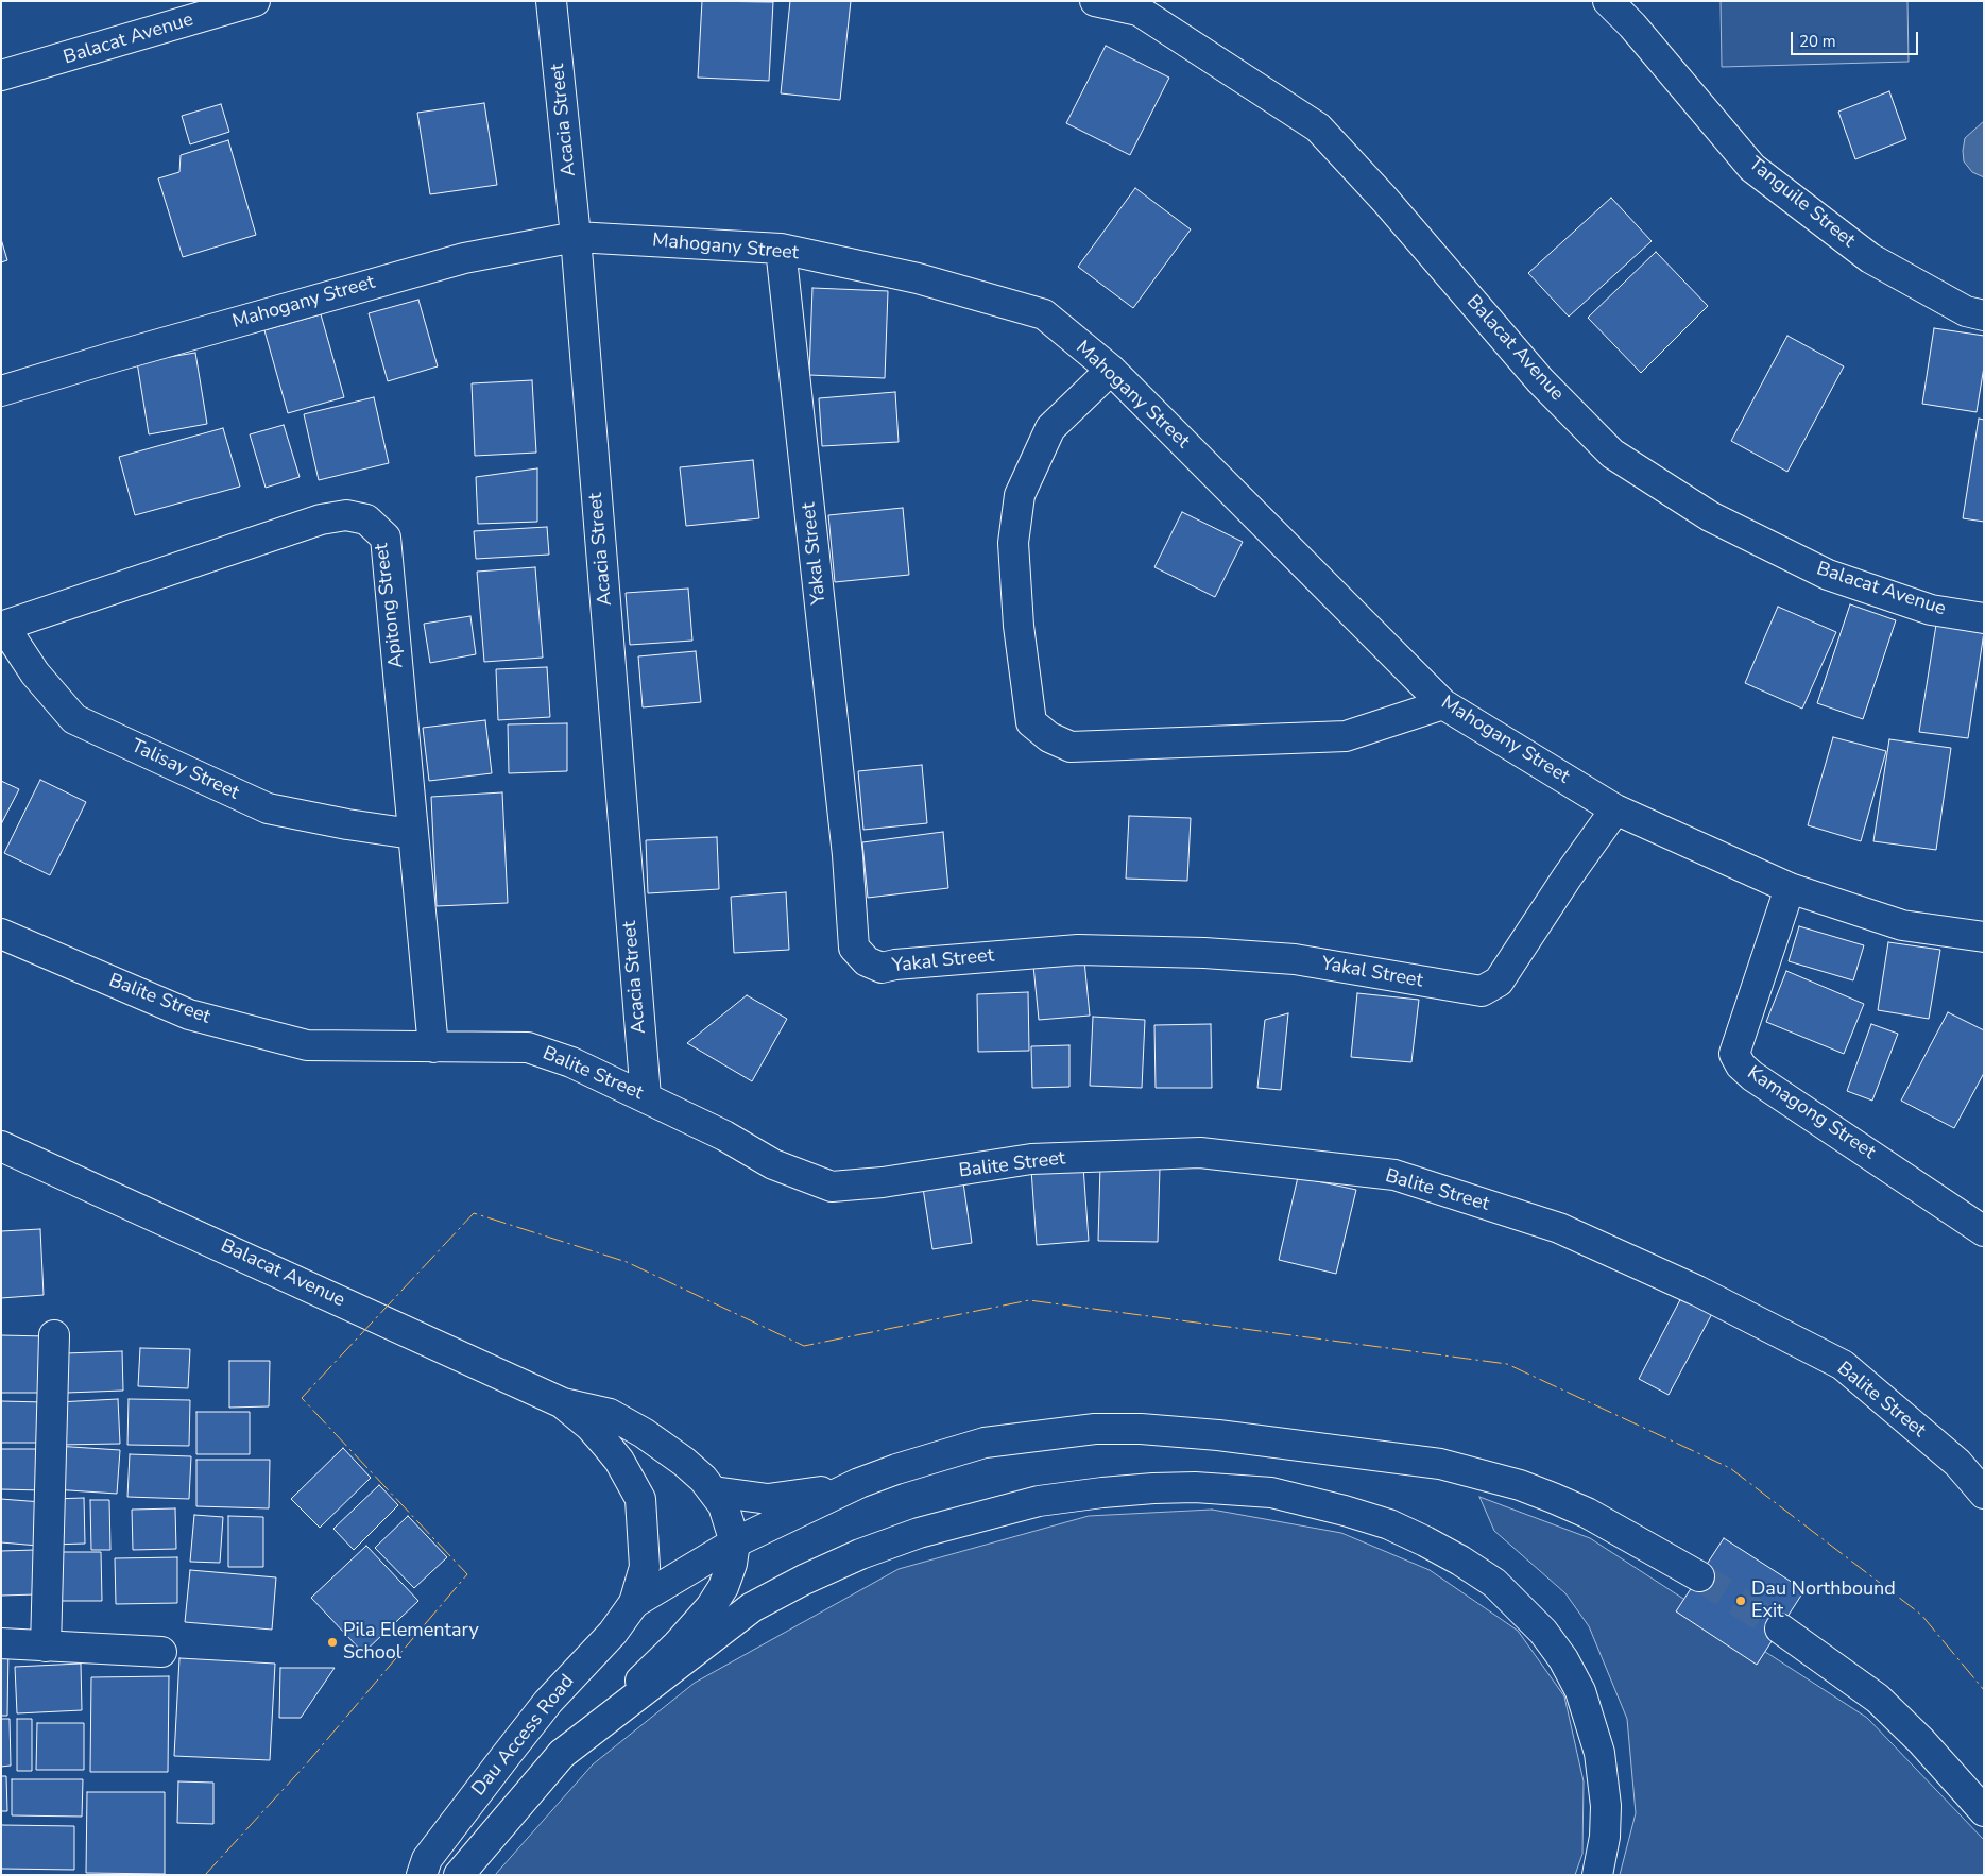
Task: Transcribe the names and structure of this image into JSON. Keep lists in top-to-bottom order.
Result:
{
  "streets": {
    "main road": [
      "Balacat Avenue",
      "Acacia Street",
      "Tanguile Street",
      "Mahogany Street",
      "Yakal Street",
      "Apitong Street",
      "Talisay Street",
      "Balite Street",
      "Kamagong Street",
      "Dau Access Road"
    ]
  },
  "crossings": [
    ["Balacat Avenue", "Dau Access Road"],
    ["Acacia Street", "Mahogany Street"],
    ["Acacia Street", "Balite Street"],
    ["Mahogany Street", "Yakal Street"],
    ["Mahogany Street", "Kamagong Street"],
    ["Apitong Street", "Talisay Street"],
    ["Apitong Street", "Balite Street"]
  ],
  "places": ["Dau Northbound Exit", "Pila Elementary School"],
  "scale_bar": "20 m"
}
